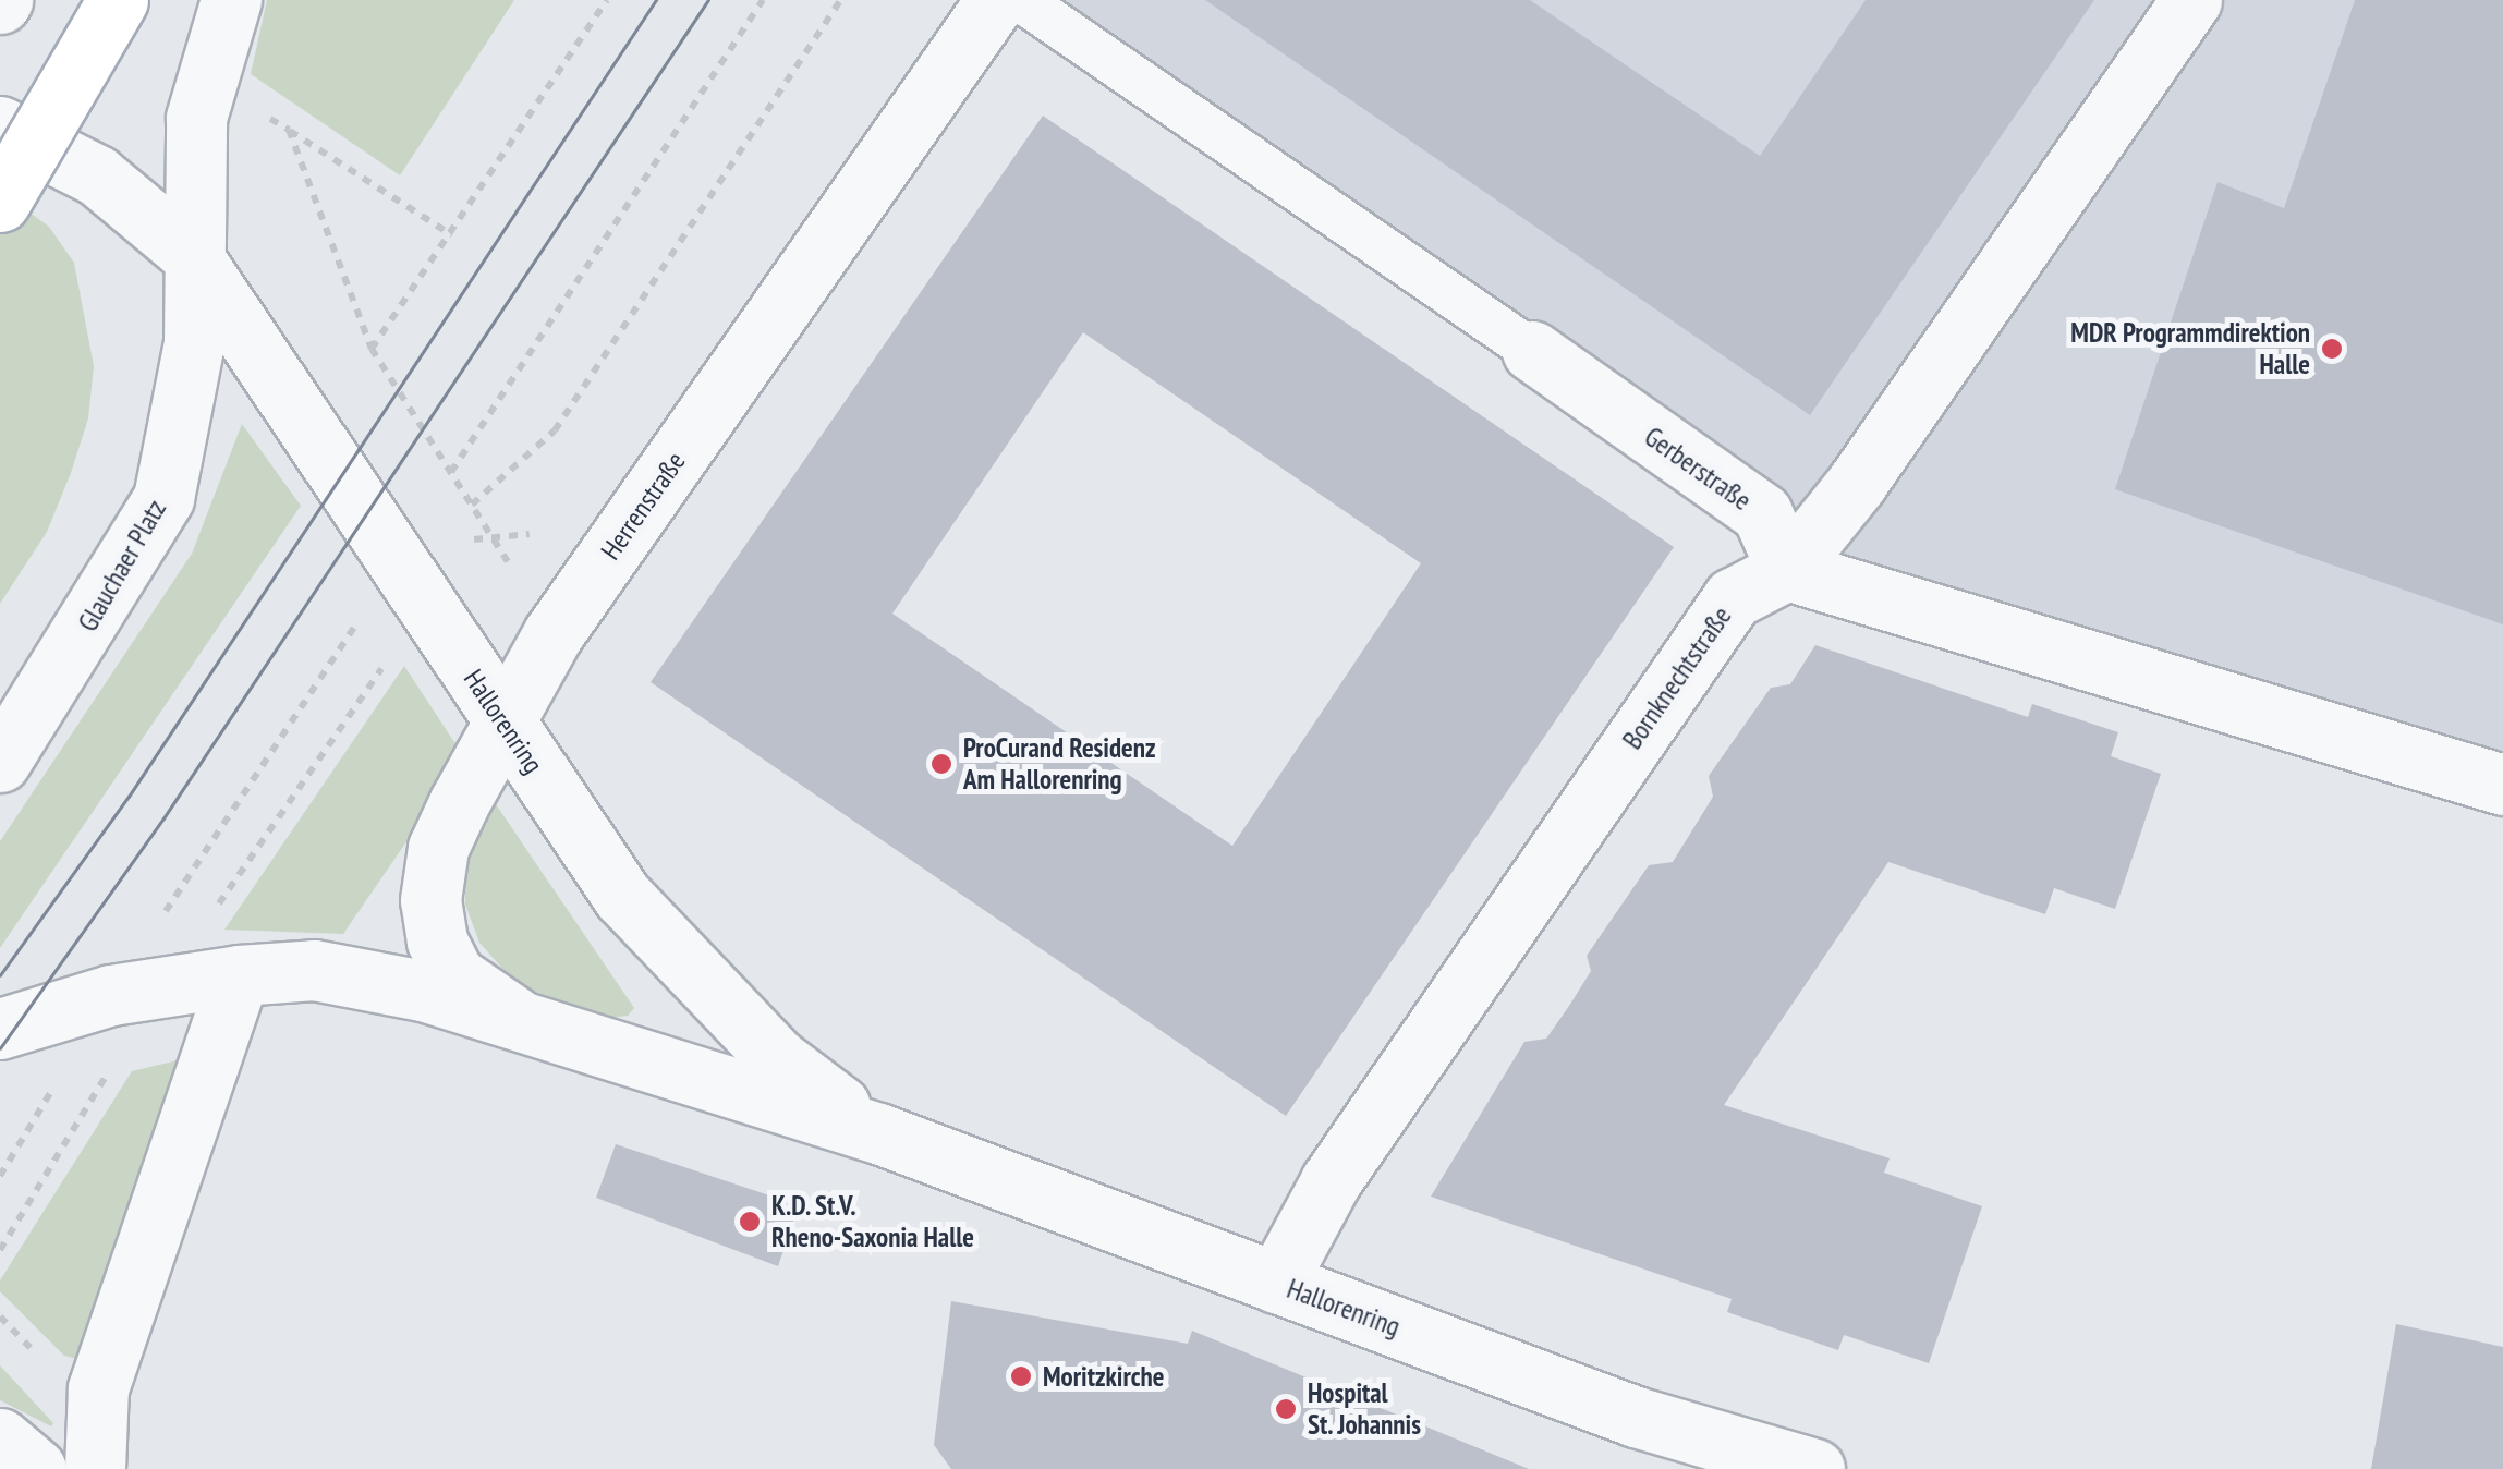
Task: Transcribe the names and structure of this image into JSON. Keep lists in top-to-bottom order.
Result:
{
  "streets": {
    "street": [
      "Gerberstraße",
      "Herrenstraße",
      "Glauchaer Platz",
      "Bornknechtstraße",
      "Hallorenring"
    ]
  },
  "crossings": [
    ["Gerberstraße", "Bornknechtstraße"],
    ["Herrenstraße", "Hallorenring"],
    ["Glauchaer Platz", "Hallorenring"],
    ["Bornknechtstraße", "Hallorenring"]
  ],
  "places": [
    "MDR Programmdirektion Halle",
    "ProCurand Residenz Am Hallorenring",
    "K.D. St.V. Rheno-Saxonia Halle",
    "Moritzkirche",
    "Hospital St. Johannis"
  ]
}
